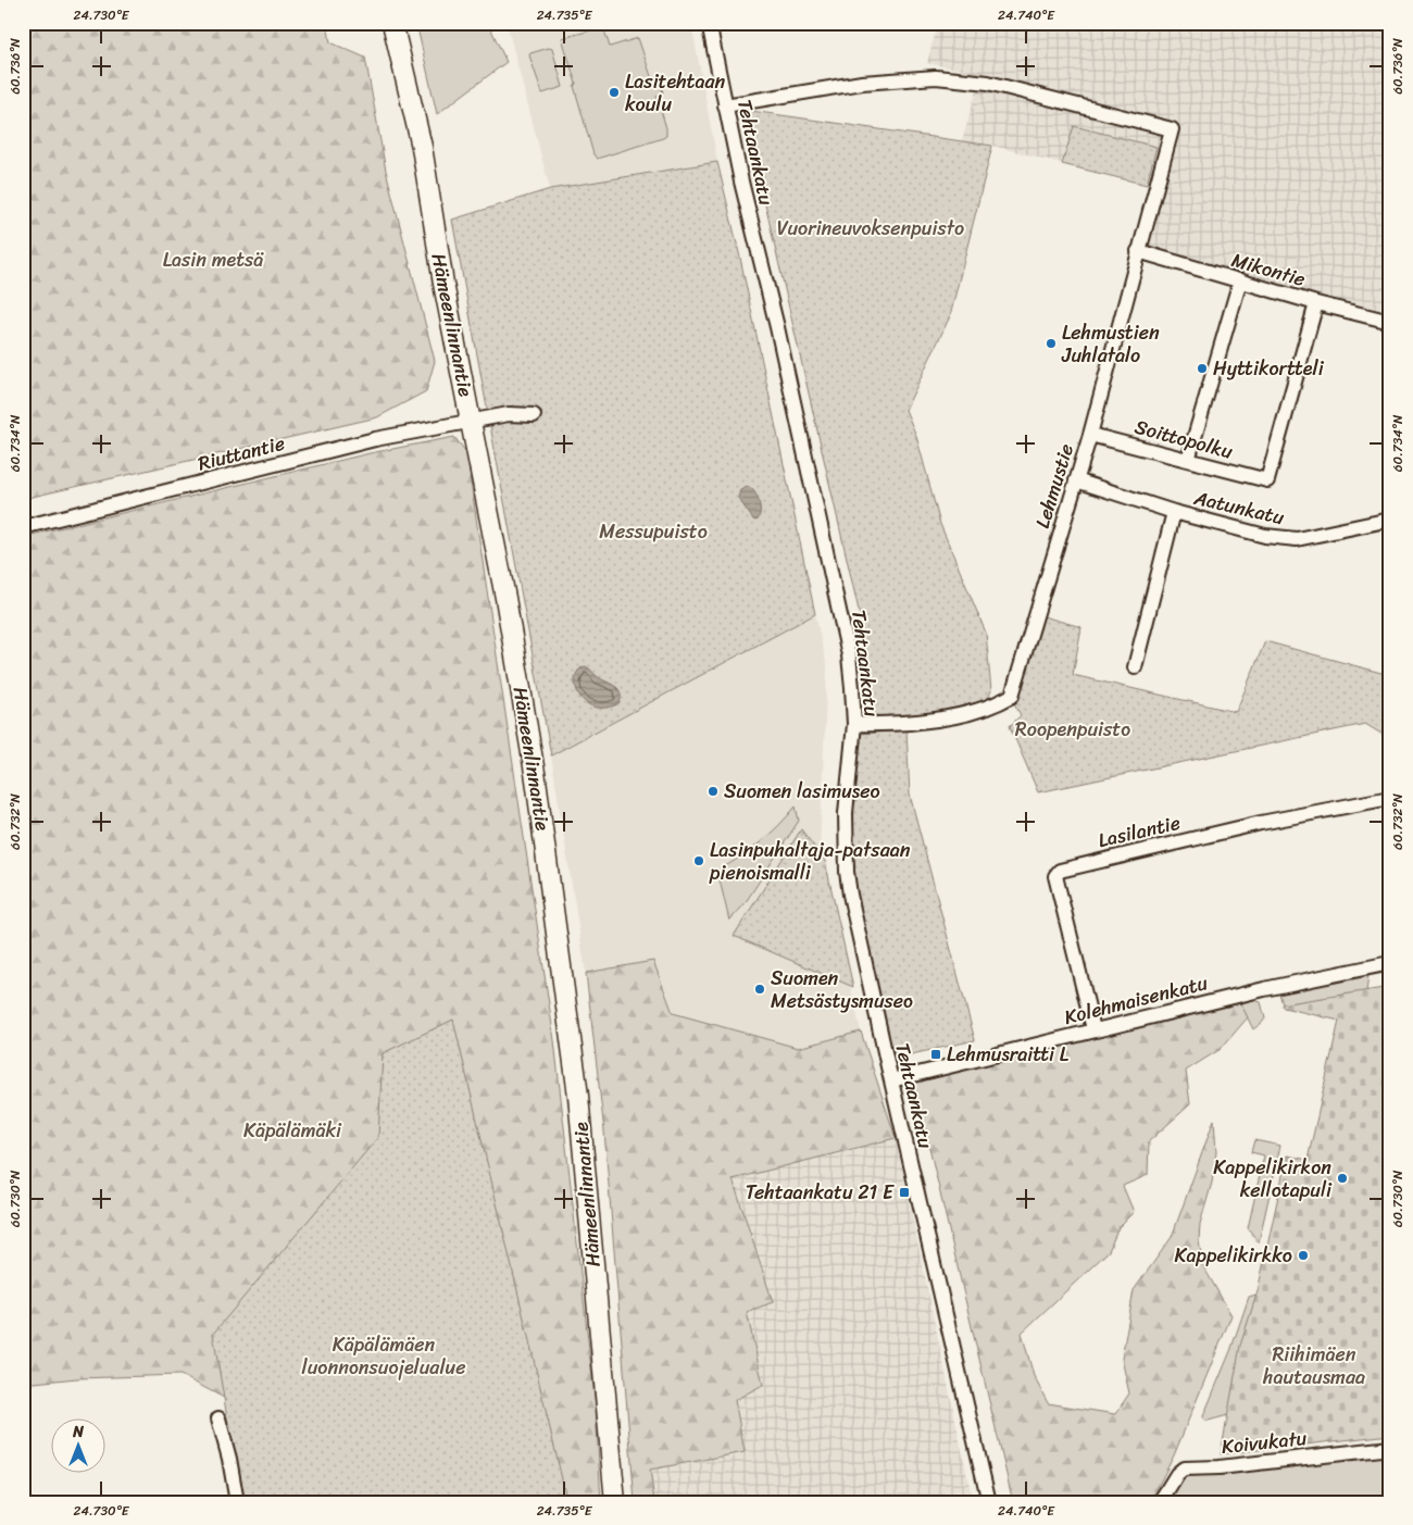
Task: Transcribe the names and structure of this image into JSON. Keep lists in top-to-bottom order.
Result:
{
  "streets": {
    "main road": ["Hämeenlinnantie"],
    "street": [
      "Tehtaankatu",
      "Mikontie",
      "Soittopolku",
      "Riuttantie",
      "Lehmustie",
      "Aatunkatu",
      "Lasilantie",
      "Kolehmaisenkatu",
      "Koivukatu"
    ]
  },
  "crossings": [
    ["Tehtaankatu", "Lehmustie"],
    ["Tehtaankatu", "Kolehmaisenkatu"],
    ["Mikontie", "Soittopolku"],
    ["Mikontie", "Lehmustie"],
    ["Hämeenlinnantie", "Riuttantie"],
    ["Soittopolku", "Lehmustie"],
    ["Lasilantie", "Kolehmaisenkatu"]
  ],
  "parks": [
    "Vuorineuvoksenpuisto",
    "Lasin metsä",
    "Messupuisto",
    "Roopenpuisto",
    "Käpälämäki",
    "Käpälämäen luonnonsuojelualue",
    "Riihimäen hautausmaa"
  ],
  "places": {
    "other": [
      "Lasitehtaan koulu",
      "Lehmustien Juhlatalo",
      "Hyttikortteli",
      "Suomen lasimuseo",
      "Lasinpuhaltaja-patsaan pienoismalli",
      "Suomen Metsästysmuseo",
      "Kappelikirkon kellotapuli",
      "Kappelikirkko"
    ],
    "transit": ["Lehmusraitti L", "Tehtaankatu 21 E"]
  },
  "north": "top",
  "coordinates": [
    "24.730°E",
    "24.735°E",
    "24.740°E",
    "60.736°N",
    "60.734°N",
    "60.732°N",
    "60.730°N"
  ]
}
